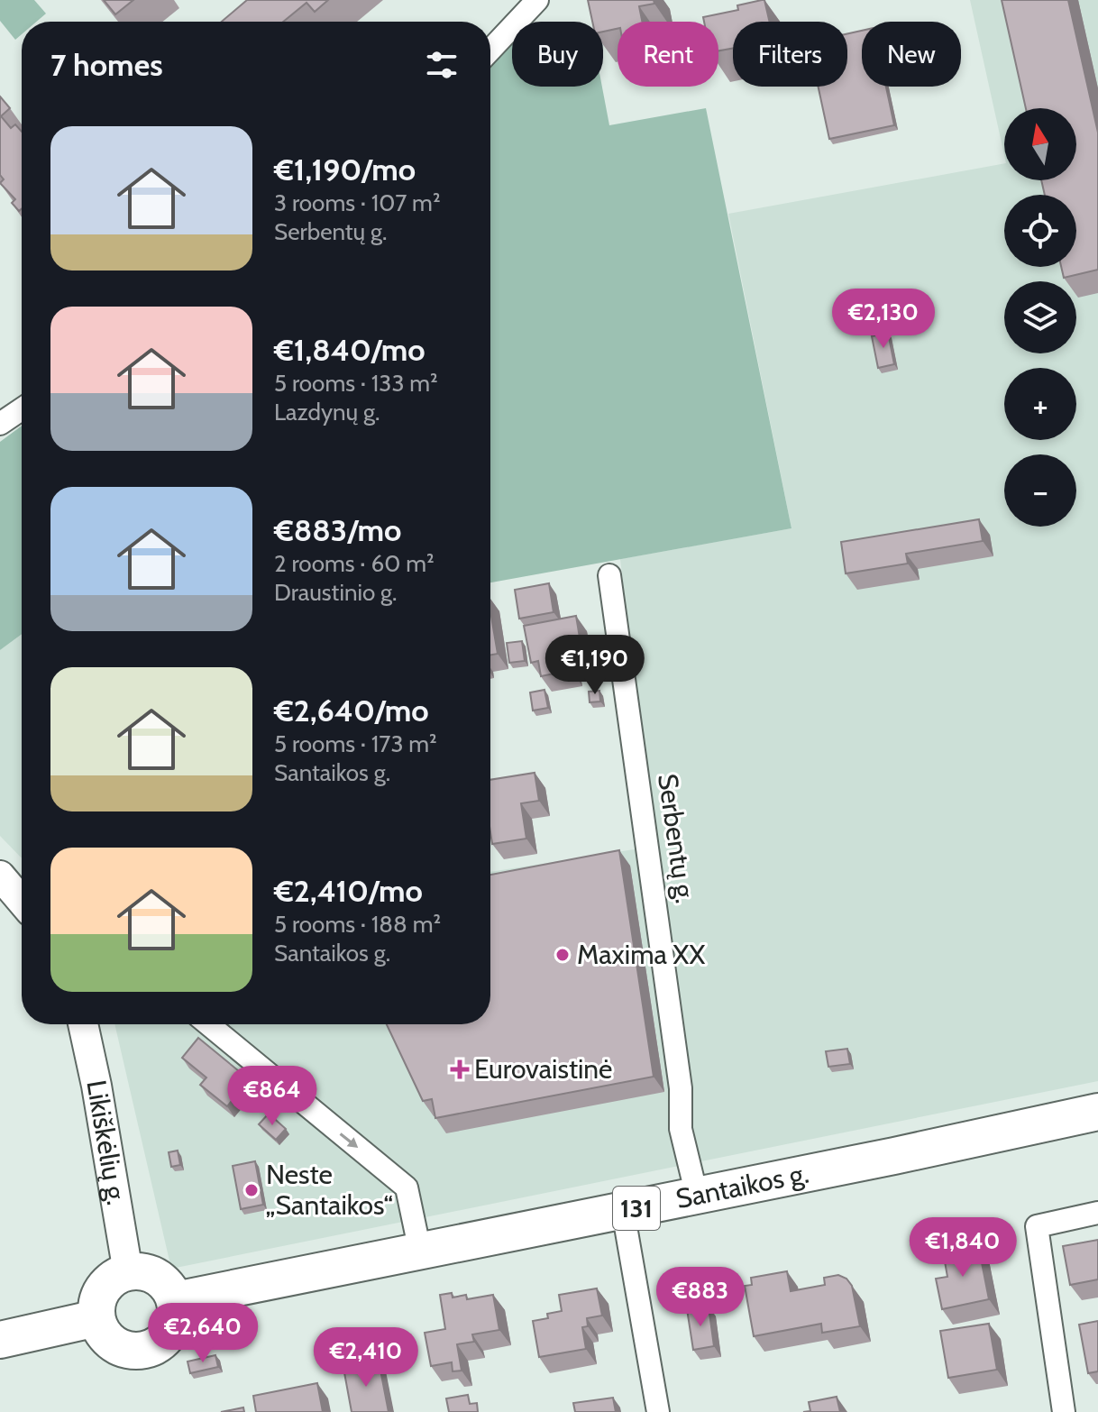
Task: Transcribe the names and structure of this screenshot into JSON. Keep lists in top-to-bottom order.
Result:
{
  "streets": {
    "main road": ["Santaikos g.", "131"],
    "street": ["Serbentų g.", "Likiškėlių g."]
  },
  "crossings": [
    ["Serbentų g.", "Santaikos g."],
    ["Likiškėlių g.", "Santaikos g."]
  ],
  "places": {
    "other": ["Maxima XX", "Neste „Santaikos“"],
    "health": ["Eurovaistinė"]
  },
  "north": "top",
  "page": {
    "chip": [
      "Buy",
      "Rent",
      "Filters",
      "New"
    ],
    "heading": "7 homes",
    "map_buttons": ["+", "−"],
    "list": [
      {
        "name": "€1,190/mo",
        "note": "3 rooms · 107 m² · Serbentų g."
      },
      {
        "name": "€1,840/mo",
        "note": "5 rooms · 133 m² · Lazdynų g."
      },
      {
        "name": "€883/mo",
        "note": "2 rooms · 60 m² · Draustinio g."
      },
      {
        "name": "€2,640/mo",
        "note": "5 rooms · 173 m² · Santaikos g."
      },
      {
        "name": "€2,410/mo",
        "note": "5 rooms · 188 m² · Santaikos g."
      }
    ],
    "price": [
      "€2,130",
      "€1,190",
      "€864",
      "€1,840",
      "€883",
      "€2,640",
      "€2,410"
    ]
  }
}
